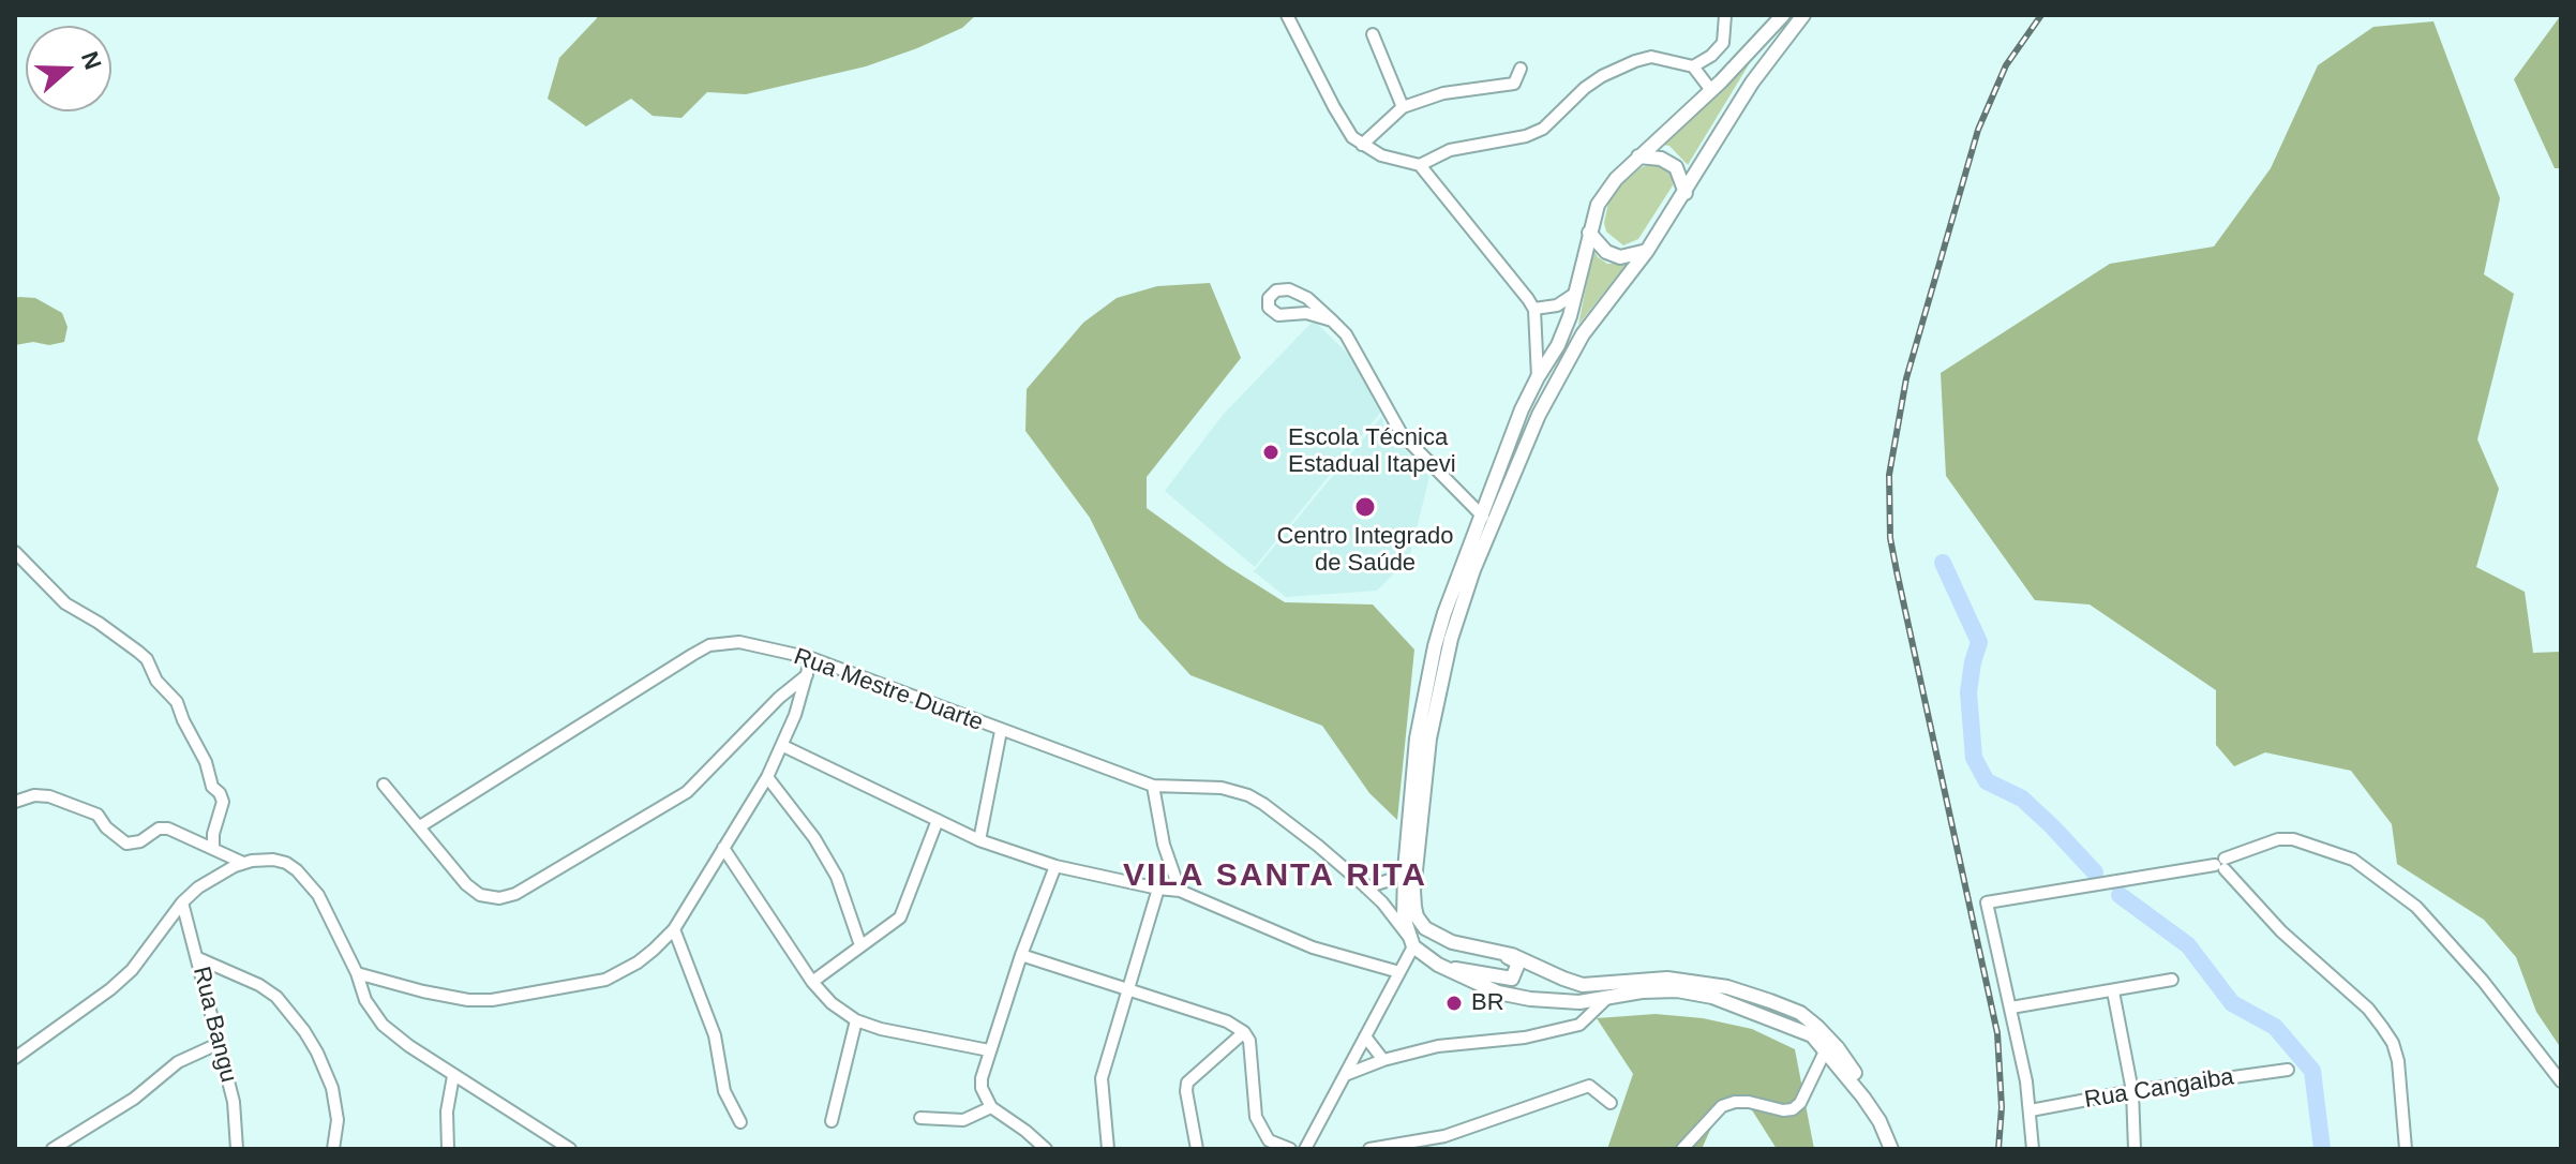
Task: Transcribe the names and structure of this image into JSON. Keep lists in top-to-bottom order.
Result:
{
  "streets": {
    "street": ["Rua Mestre Duarte", "Rua Bangu", "Rua Cangaiba"]
  },
  "districts": ["VILA SANTA RITA"],
  "places": ["Escola Técnica Estadual Itapevi", "Centro Integrado de Saúde", "BR"],
  "north": "right"
}
